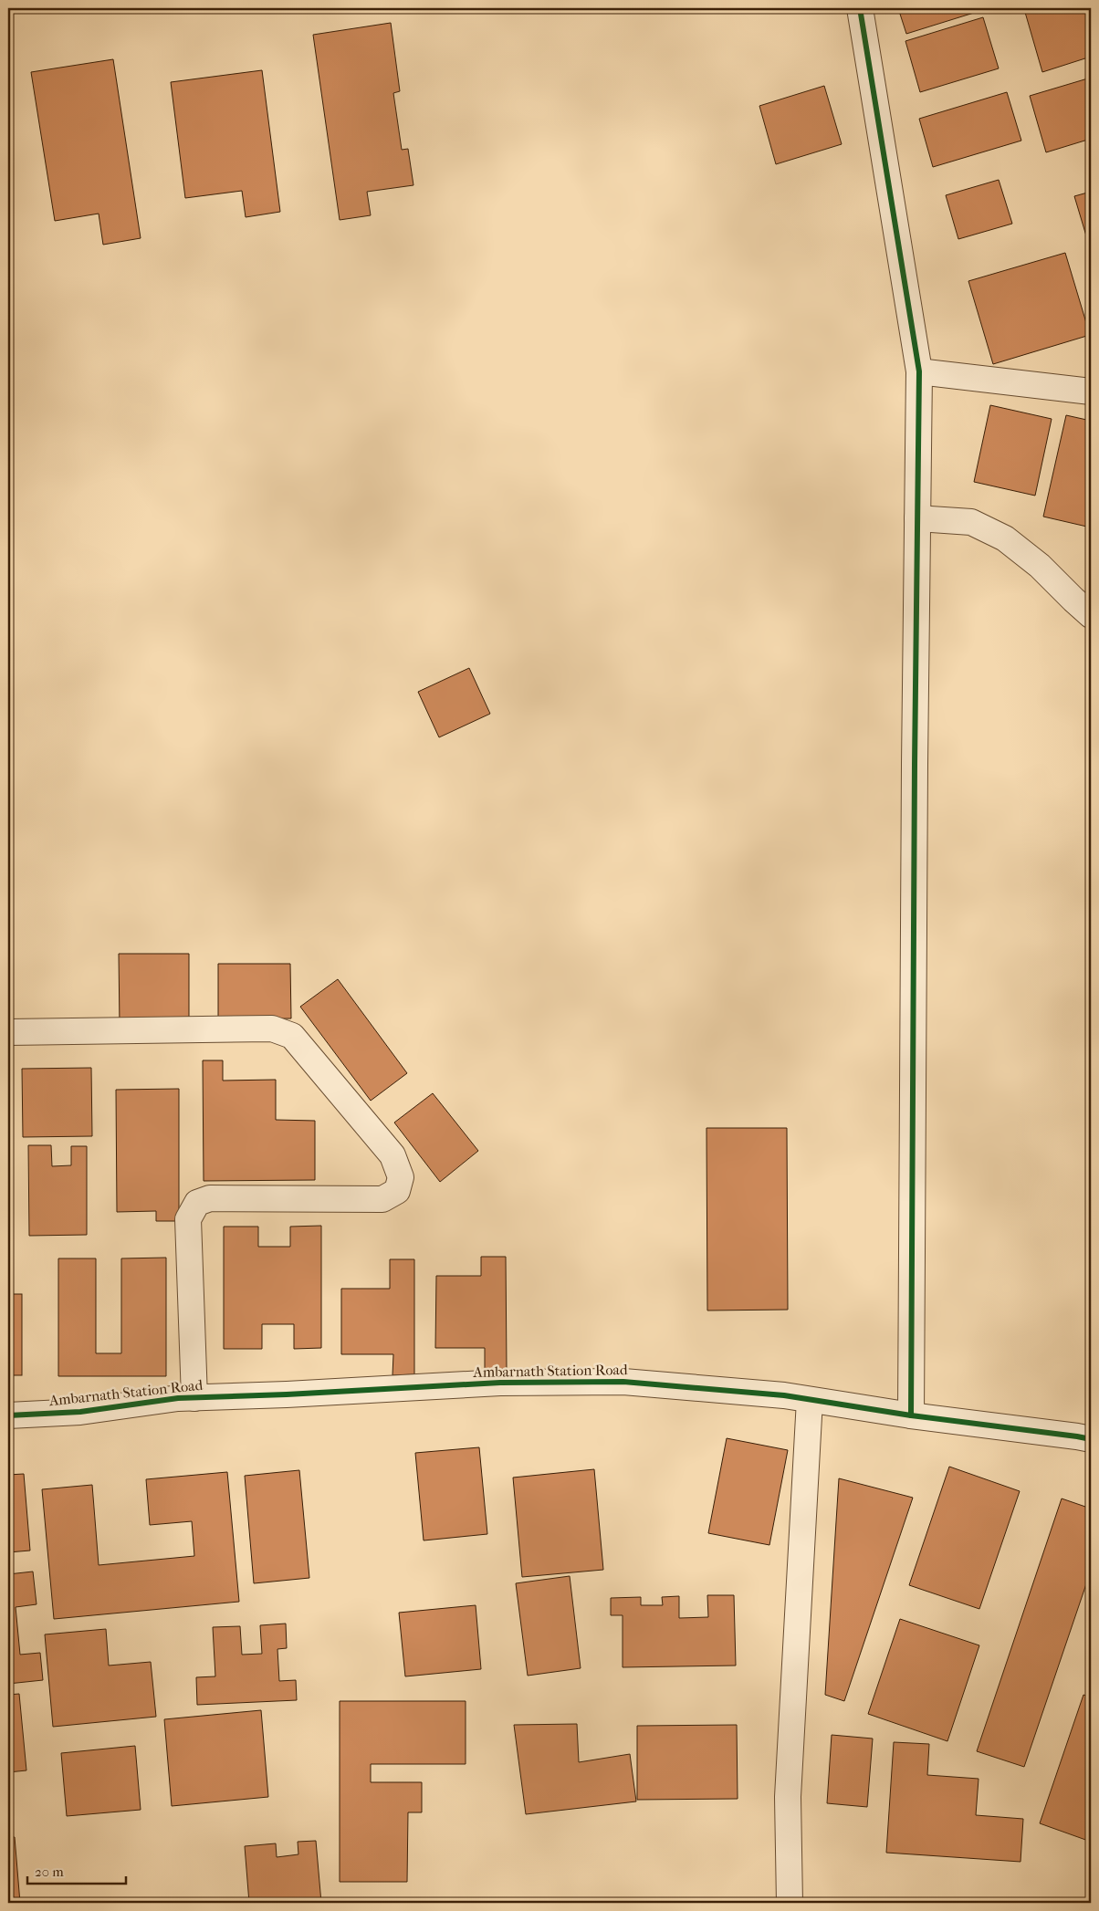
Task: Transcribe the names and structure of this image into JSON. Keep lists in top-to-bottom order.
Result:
{
  "streets": {
    "street": ["Ambarnath Station Road"]
  },
  "scale_bar": "20 m"
}
